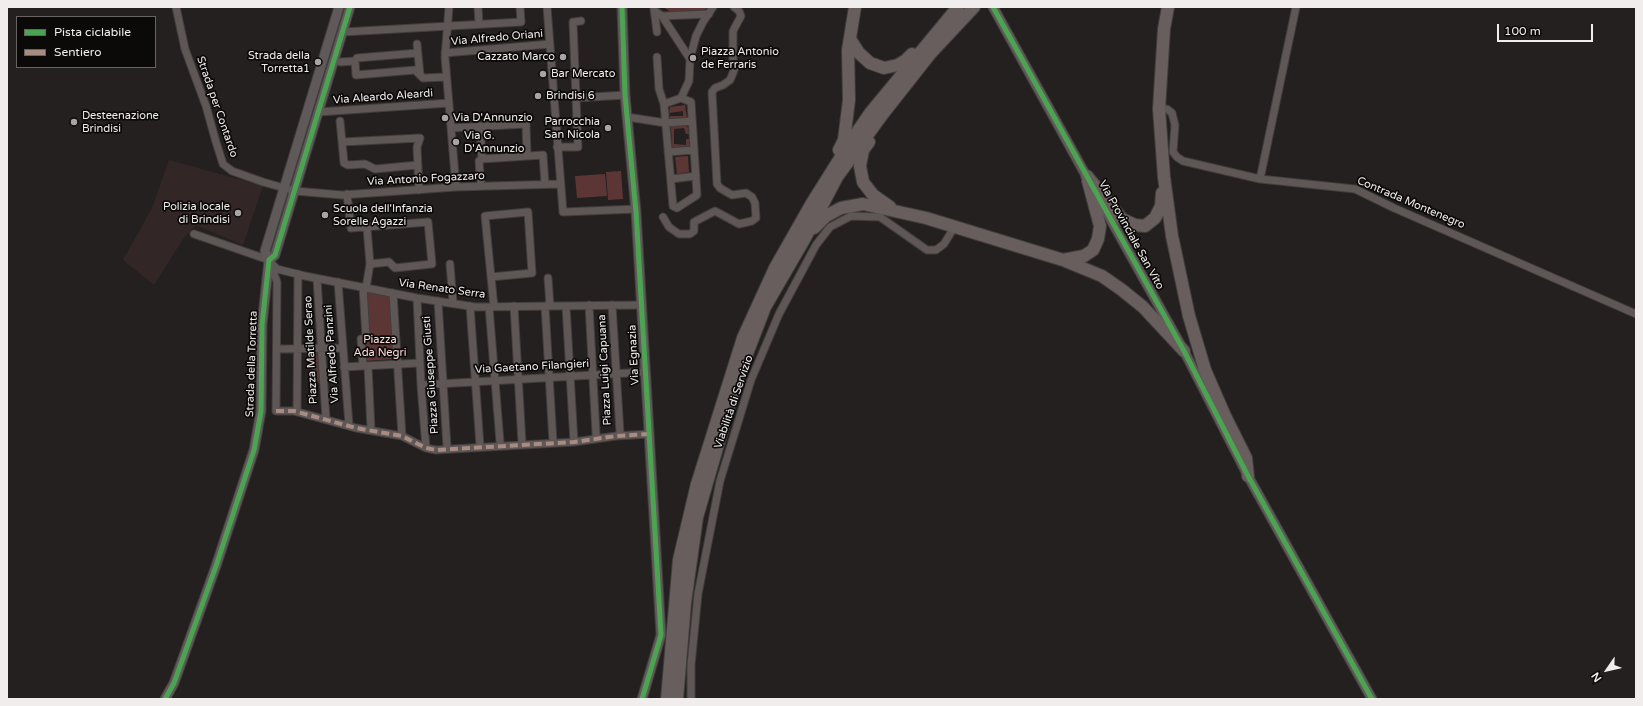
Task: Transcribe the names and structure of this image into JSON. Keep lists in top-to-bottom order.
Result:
{
  "streets": {
    "street": [
      "Via Alfredo Oriani",
      "Via Aleardo Aleardi",
      "Strada per Contardo",
      "Via Antonio Fogazzaro",
      "Contrada Montenegro",
      "Via Provinciale San Vito",
      "Via Renato Serra",
      "Piazza Matilde Serao",
      "Via Alfredo Panzini",
      "Via Egnazia",
      "Strada della Torretta",
      "Via Gaetano Filangieri",
      "Piazza Luigi Capuana",
      "Piazza Giuseppe Giusti",
      "Viabilità di Servizio"
    ]
  },
  "crossings": [
    ["Via Aleardo Aleardi", "Strada della Torretta"],
    ["Strada per Contardo", "Via Antonio Fogazzaro"],
    ["Strada per Contardo", "Strada della Torretta"],
    ["Via Antonio Fogazzaro", "Strada della Torretta"],
    ["Via Renato Serra", "Piazza Matilde Serao"],
    ["Via Renato Serra", "Via Alfredo Panzini"],
    ["Via Renato Serra", "Via Egnazia"],
    ["Via Renato Serra", "Strada della Torretta"],
    ["Via Renato Serra", "Piazza Luigi Capuana"],
    ["Via Renato Serra", "Piazza Giuseppe Giusti"],
    ["Piazza Matilde Serao", "Strada della Torretta"],
    ["Via Egnazia", "Via Gaetano Filangieri"],
    ["Via Gaetano Filangieri", "Piazza Luigi Capuana"],
    ["Via Gaetano Filangieri", "Piazza Giuseppe Giusti"]
  ],
  "parks": ["Piazza Ada Negri"],
  "places": [
    "Cazzato Marco",
    "Piazza Antonio de Ferraris",
    "Strada della Torretta1",
    "Bar Mercato",
    "Brindisi 6",
    "Via D'Annunzio",
    "Desteenazione Brindisi",
    "Parrocchia San Nicola",
    "Via G. D'Annunzio",
    "Polizia locale di Brindisi",
    "Scuola dell'Infanzia Sorelle Agazzi"
  ],
  "legend": ["Pista ciclabile", "Sentiero"],
  "scale_bar": "100 m",
  "north": "bottom left"
}
